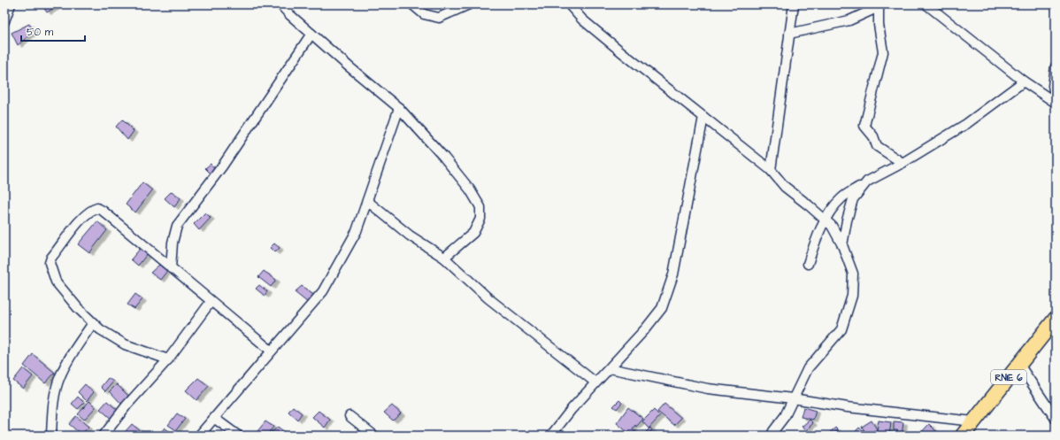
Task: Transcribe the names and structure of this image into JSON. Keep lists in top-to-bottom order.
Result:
{
  "streets": {
    "main road": ["RNIE 6"]
  },
  "scale_bar": "50 m"
}
